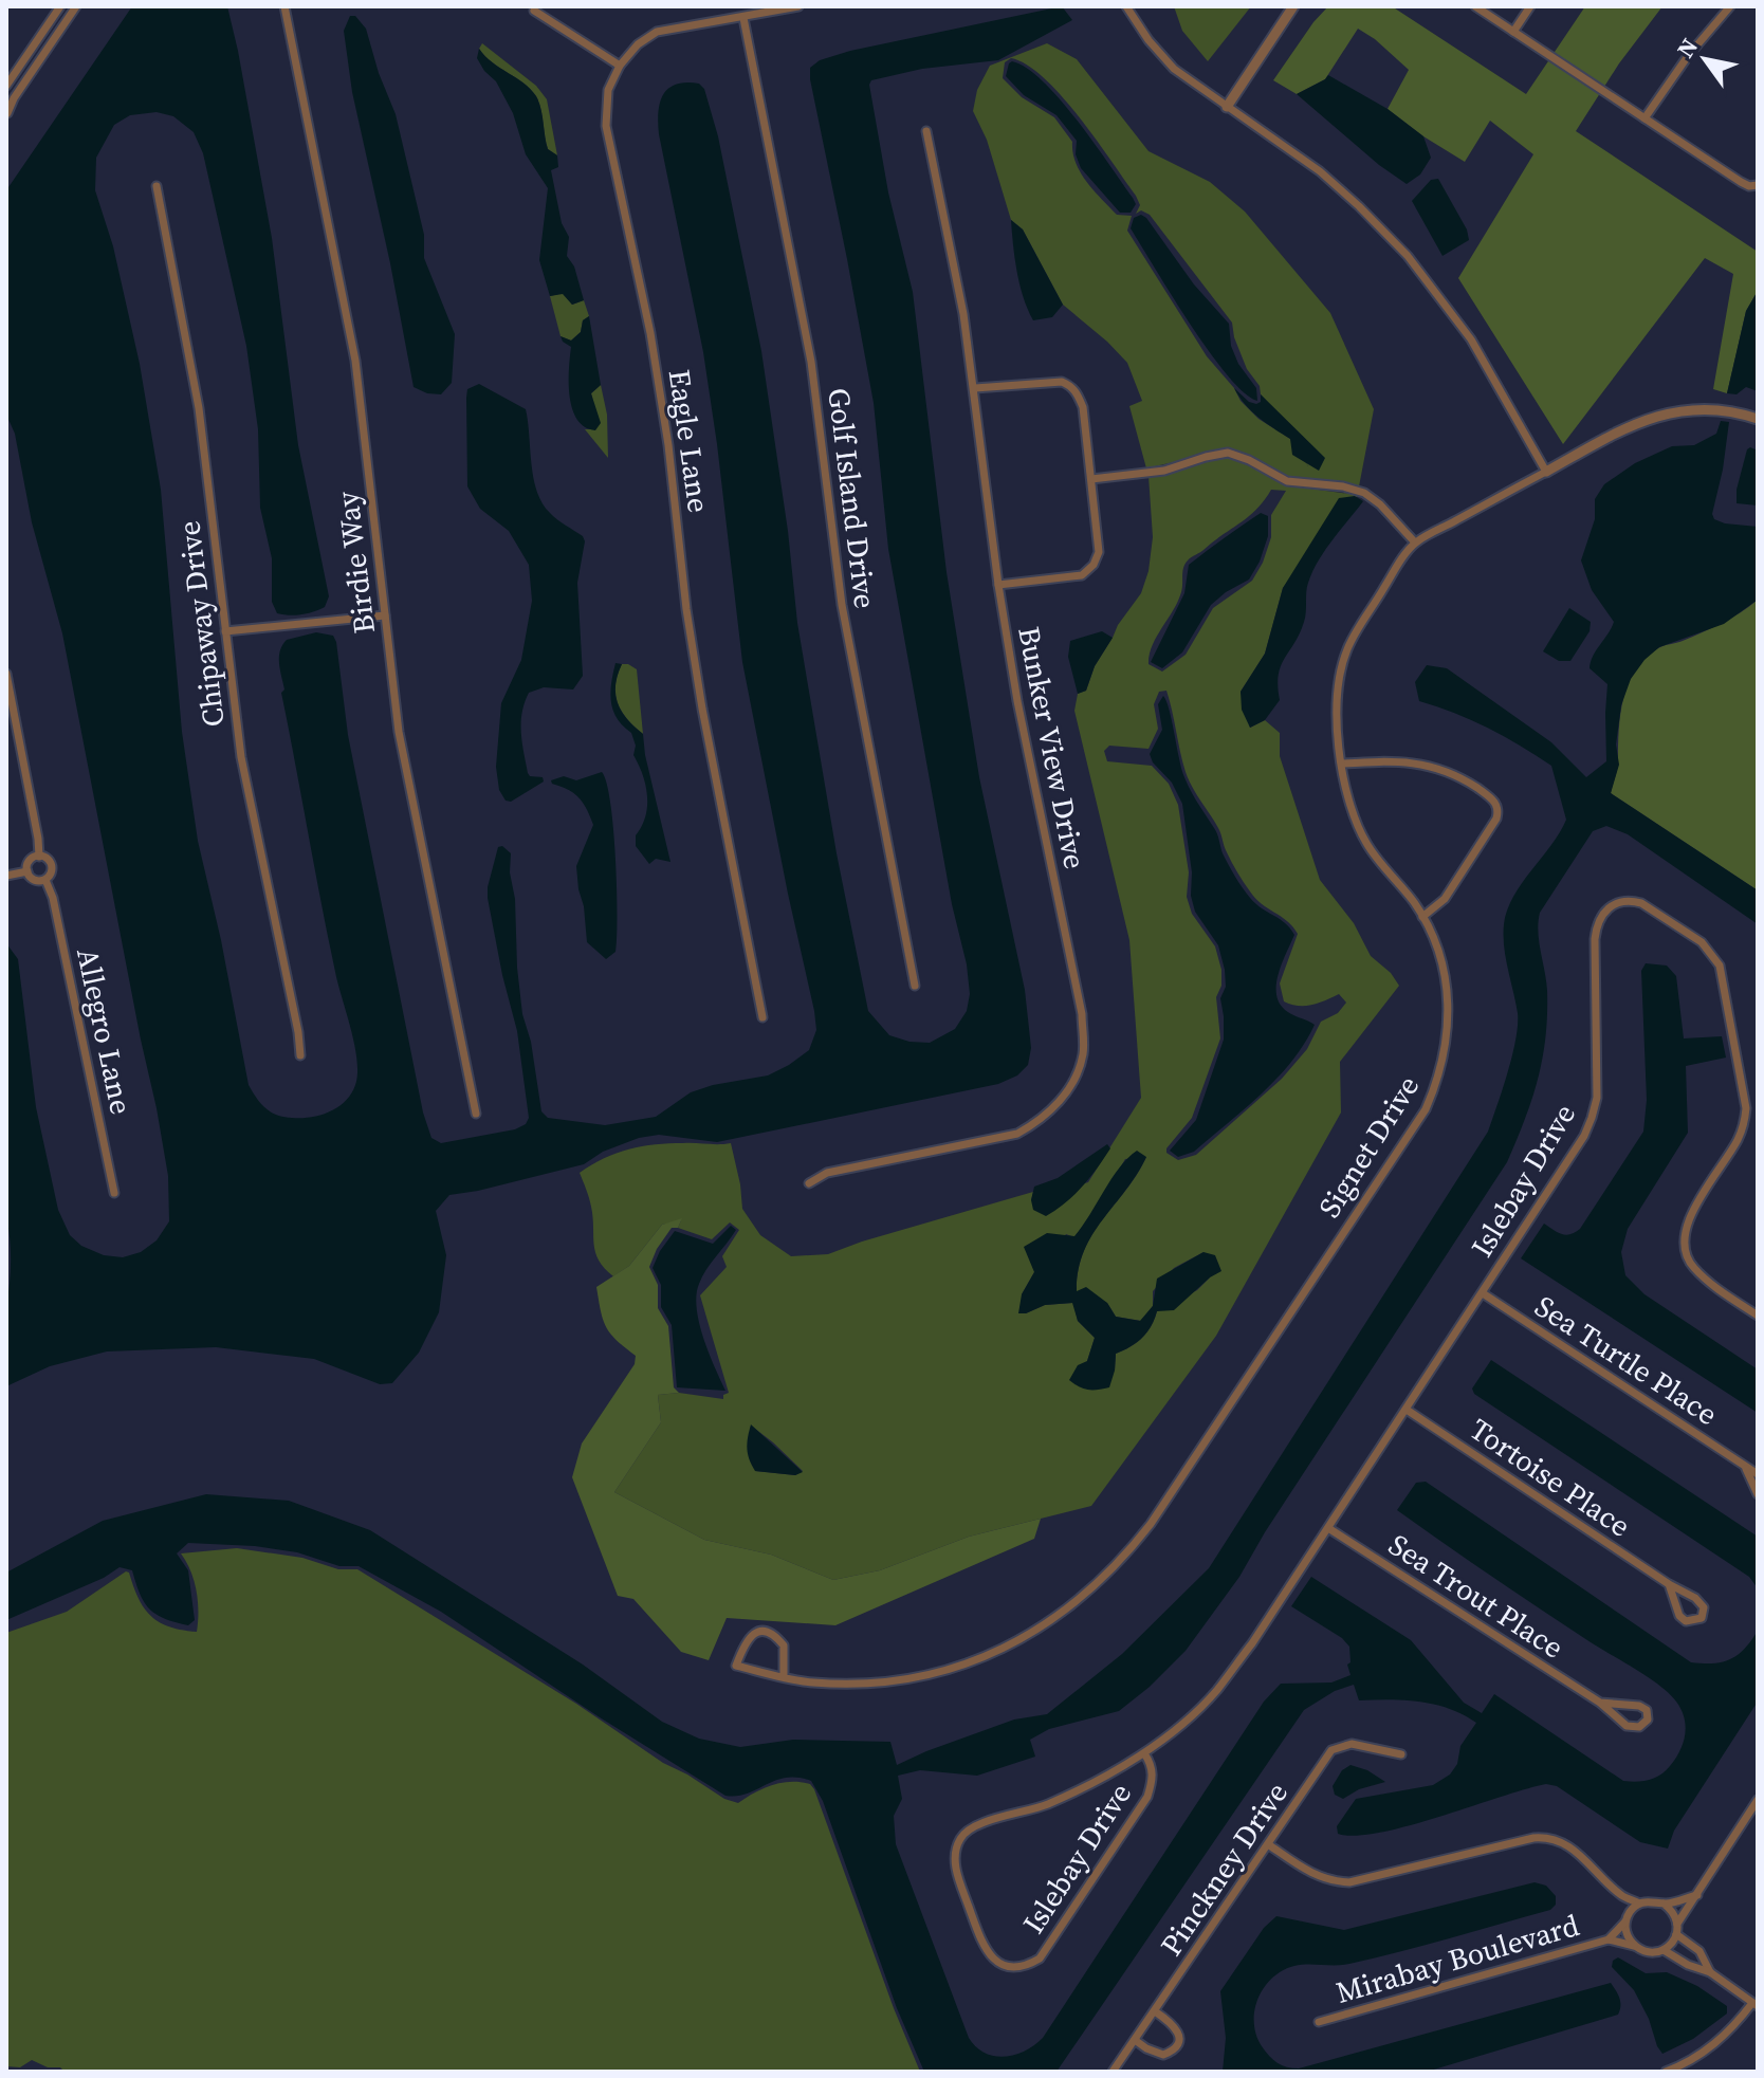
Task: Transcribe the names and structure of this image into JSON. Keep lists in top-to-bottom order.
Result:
{
  "streets": {
    "street": [
      "Eagle Lane",
      "Golf Island Drive",
      "Birdie Way",
      "Chipaway Drive",
      "Bunker View Drive",
      "Allegro Lane",
      "Signet Drive",
      "Islebay Drive",
      "Sea Turtle Place",
      "Tortoise Place",
      "Sea Trout Place",
      "Pinckney Drive",
      "Mirabay Boulevard"
    ]
  },
  "crossings": [
    ["Eagle Lane", "Golf Island Drive"],
    ["Islebay Drive", "Sea Turtle Place"],
    ["Islebay Drive", "Tortoise Place"],
    ["Islebay Drive", "Sea Trout Place"]
  ],
  "north": "top left"
}
